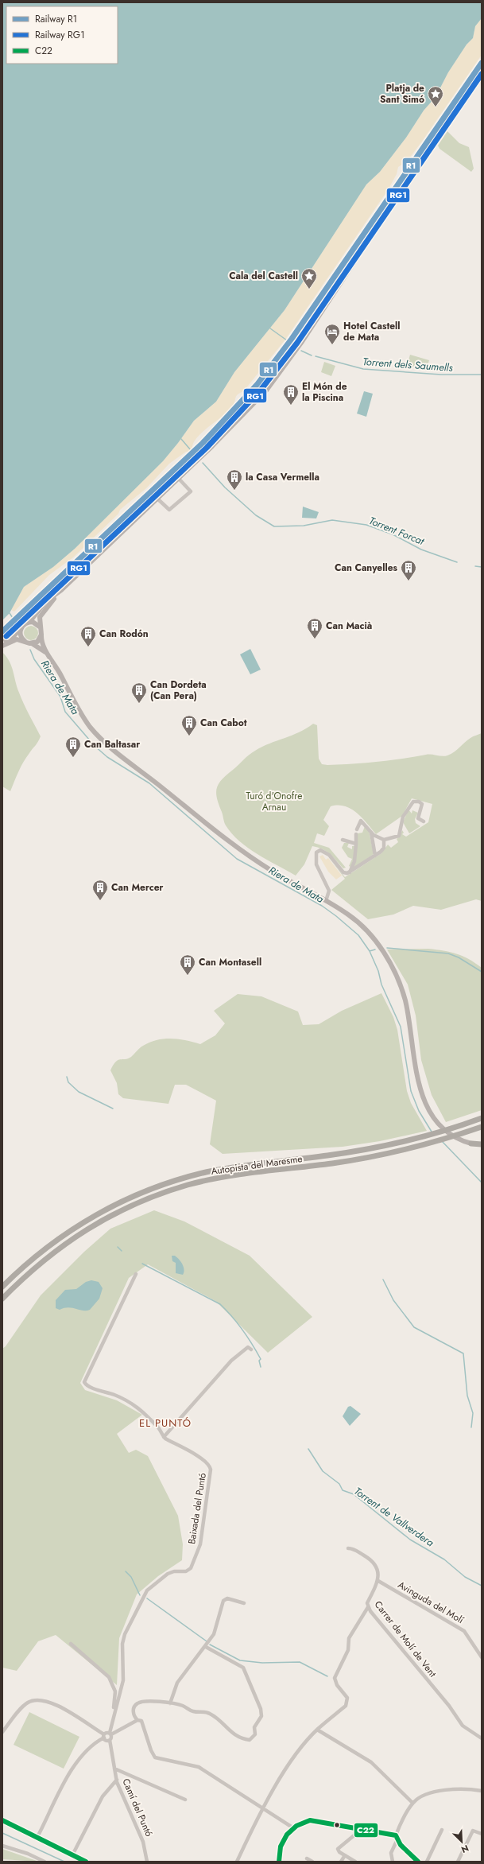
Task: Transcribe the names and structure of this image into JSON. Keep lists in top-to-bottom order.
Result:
{
  "streets": {
    "highway": ["Autopista del Maresme"],
    "street": [
      "Baixada del Puntó",
      "Avinguda del Molí",
      "Carrer de Molí de Vent",
      "Camí del Puntó"
    ]
  },
  "crossings": [
    ["Baixada del Puntó", "Camí del Puntó"],
    ["Avinguda del Molí", "Carrer de Molí de Vent"]
  ],
  "districts": ["EL PUNTÓ"],
  "water": [
    "Torrent dels Saumells",
    "Torrent Forcat",
    "Riera de Mata",
    "Torrent de Vallverdera"
  ],
  "parks": ["Turó d'Onofre Arnau"],
  "places": {
    "place": ["Platja de Sant Simó", "Cala del Castell"],
    "hotel": ["Hotel Castell de Mata"],
    "building": [
      "El Món de la Piscina",
      "la Casa Vermella",
      "Can Canyelles",
      "Can Macià",
      "Can Rodón",
      "Can Dordeta (Can Pera)",
      "Can Cabot",
      "Can Baltasar",
      "Can Mercer",
      "Can Montasell"
    ]
  },
  "lines": ["rail line R1", "rail line RG1", "transit line C22"],
  "legend": ["Railway R1", "Railway RG1", "C22"],
  "north": "bottom right"
}
